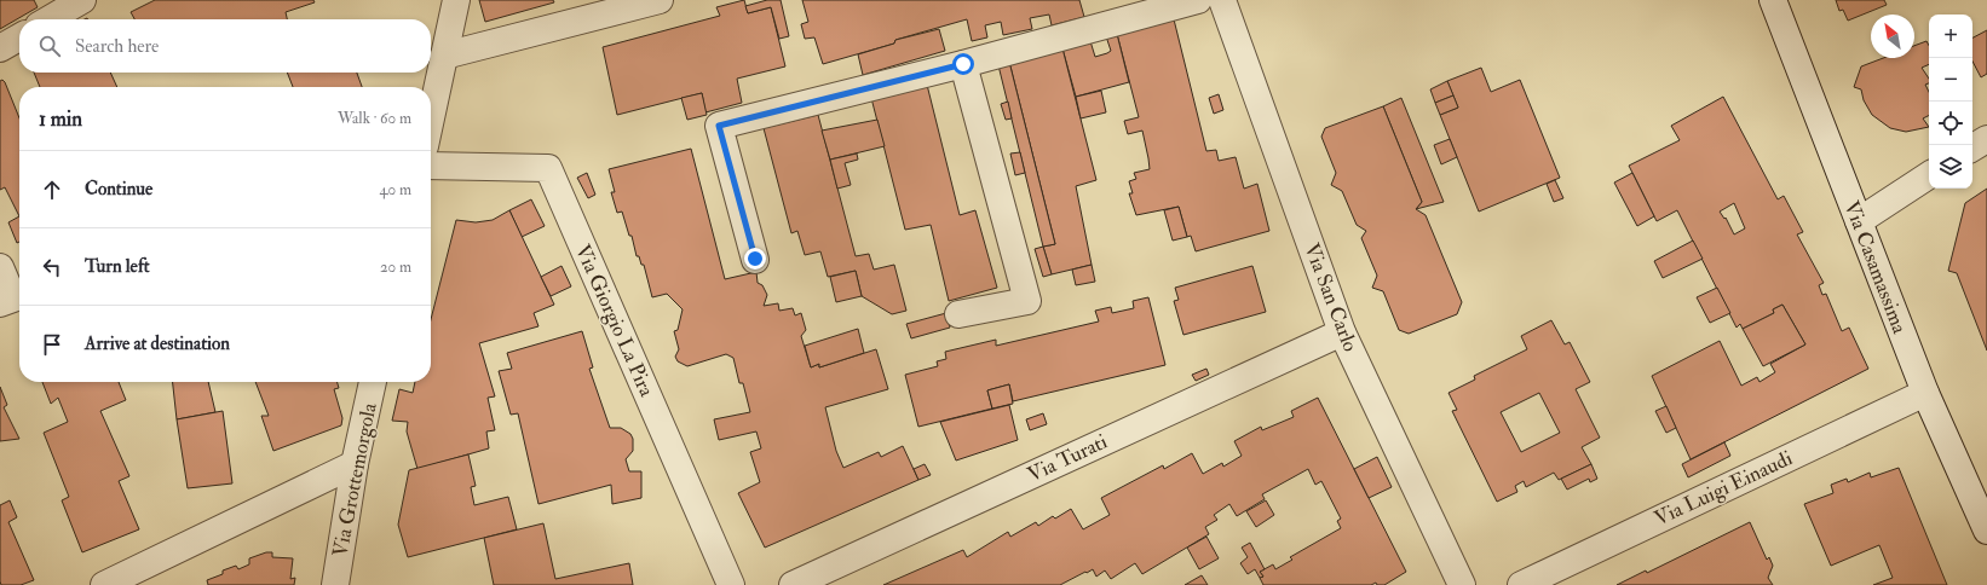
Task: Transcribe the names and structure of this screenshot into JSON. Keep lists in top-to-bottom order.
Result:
{
  "streets": {
    "street": [
      "Via Casamassima",
      "Via San Carlo",
      "Via Giorgio La Pira",
      "Via Turati",
      "Via Grottemorgola",
      "Via Luigi Einaudi"
    ]
  },
  "crossings": [
    ["Via Casamassima", "Via Luigi Einaudi"],
    ["Via San Carlo", "Via Turati"]
  ],
  "north": "top left",
  "page": {
    "map_buttons": ["+", "−"],
    "search": "Search here",
    "heading": ["1 min", "Walk · 60 m"],
    "list": [
      ["Continue", "40 m"],
      ["Turn left", "20 m"],
      "Arrive at destination"
    ]
  }
}
